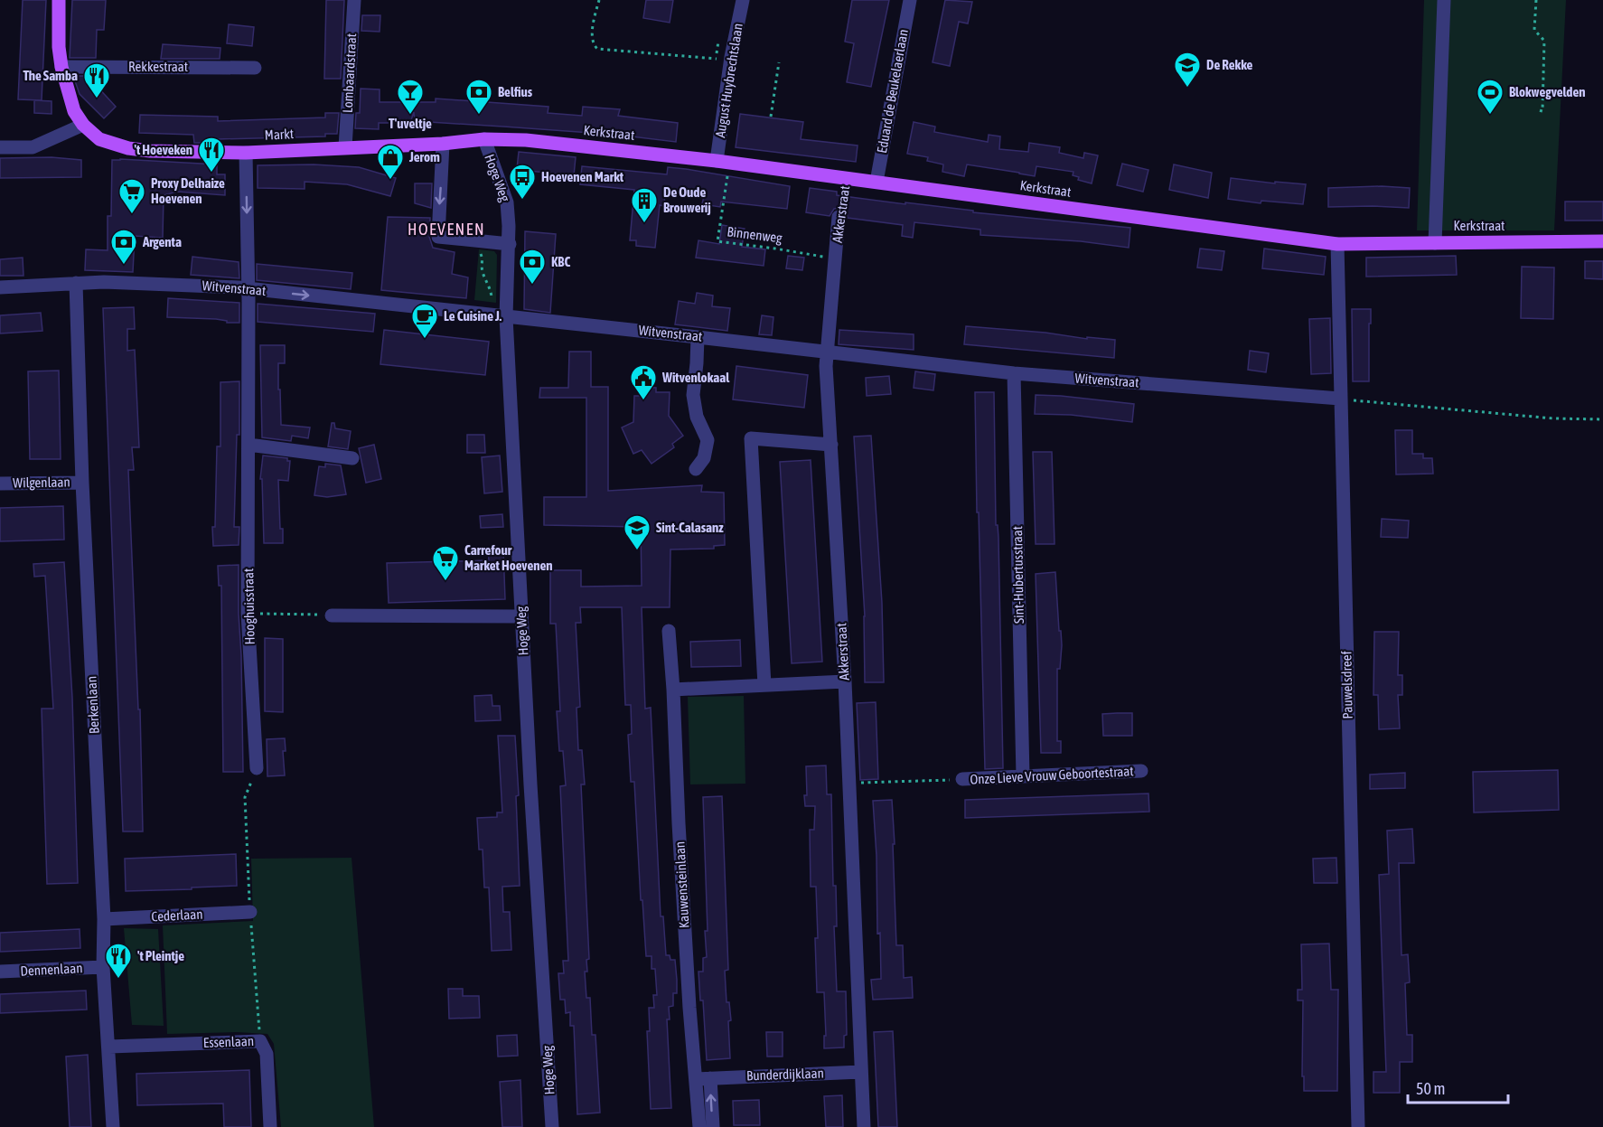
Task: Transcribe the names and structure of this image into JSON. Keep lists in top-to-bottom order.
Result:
{
  "streets": {
    "main road": ["Kerkstraat", "Markt"],
    "street": [
      "Rekkestraat",
      "Lombaardstraat",
      "August Huybrechtslaan",
      "Eduard de Beukelaerlaan",
      "Hoge Weg",
      "Akkerstraat",
      "Witvenstraat",
      "Wilgenlaan",
      "Sint-Hubertusstraat",
      "Hooghuisstraat",
      "Pauwelsdreef",
      "Berkenlaan",
      "Onze Lieve Vrouw Geboortestraat",
      "Kauwensteinlaan",
      "Cederlaan",
      "Dennenlaan",
      "Essenlaan",
      "Bunderdijklaan"
    ],
    "path": ["Binnenweg"]
  },
  "crossings": [
    ["Lombaardstraat", "Markt"],
    ["August Huybrechtslaan", "Kerkstraat"],
    ["August Huybrechtslaan", "Binnenweg"],
    ["Eduard de Beukelaerlaan", "Kerkstraat"],
    ["Kerkstraat", "Markt"],
    ["Kerkstraat", "Hoge Weg"],
    ["Kerkstraat", "Akkerstraat"],
    ["Kerkstraat", "Binnenweg"],
    ["Kerkstraat", "Pauwelsdreef"],
    ["Markt", "Hoge Weg"],
    ["Markt", "Hooghuisstraat"],
    ["Hoge Weg", "Witvenstraat"],
    ["Akkerstraat", "Binnenweg"],
    ["Akkerstraat", "Witvenstraat"],
    ["Akkerstraat", "Bunderdijklaan"],
    ["Witvenstraat", "Sint-Hubertusstraat"],
    ["Witvenstraat", "Hooghuisstraat"],
    ["Witvenstraat", "Pauwelsdreef"],
    ["Witvenstraat", "Berkenlaan"],
    ["Wilgenlaan", "Berkenlaan"],
    ["Sint-Hubertusstraat", "Onze Lieve Vrouw Geboortestraat"],
    ["Berkenlaan", "Cederlaan"],
    ["Berkenlaan", "Dennenlaan"],
    ["Berkenlaan", "Essenlaan"]
  ],
  "districts": ["HOEVENEN"],
  "places": {
    "school or university": ["De Rekke", "Sint-Calasanz"],
    "restaurant": ["The Samba", "'t Hoeveken", "'t Pleintje"],
    "bar": ["T'uveltje"],
    "bank": ["Belfius", "Argenta", "KBC"],
    "sports": ["Blokwegvelden"],
    "shop": ["Jerom"],
    "bus stop": ["Hoevenen Markt"],
    "supermarket": ["Proxy Delhaize Hoevenen", "Carrefour Market Hoevenen"],
    "building": ["De Oude Brouwerij"],
    "cafe": ["Le Cuisine J."],
    "public building": ["Witvenlokaal"]
  },
  "scale_bar": "50 m"
}
